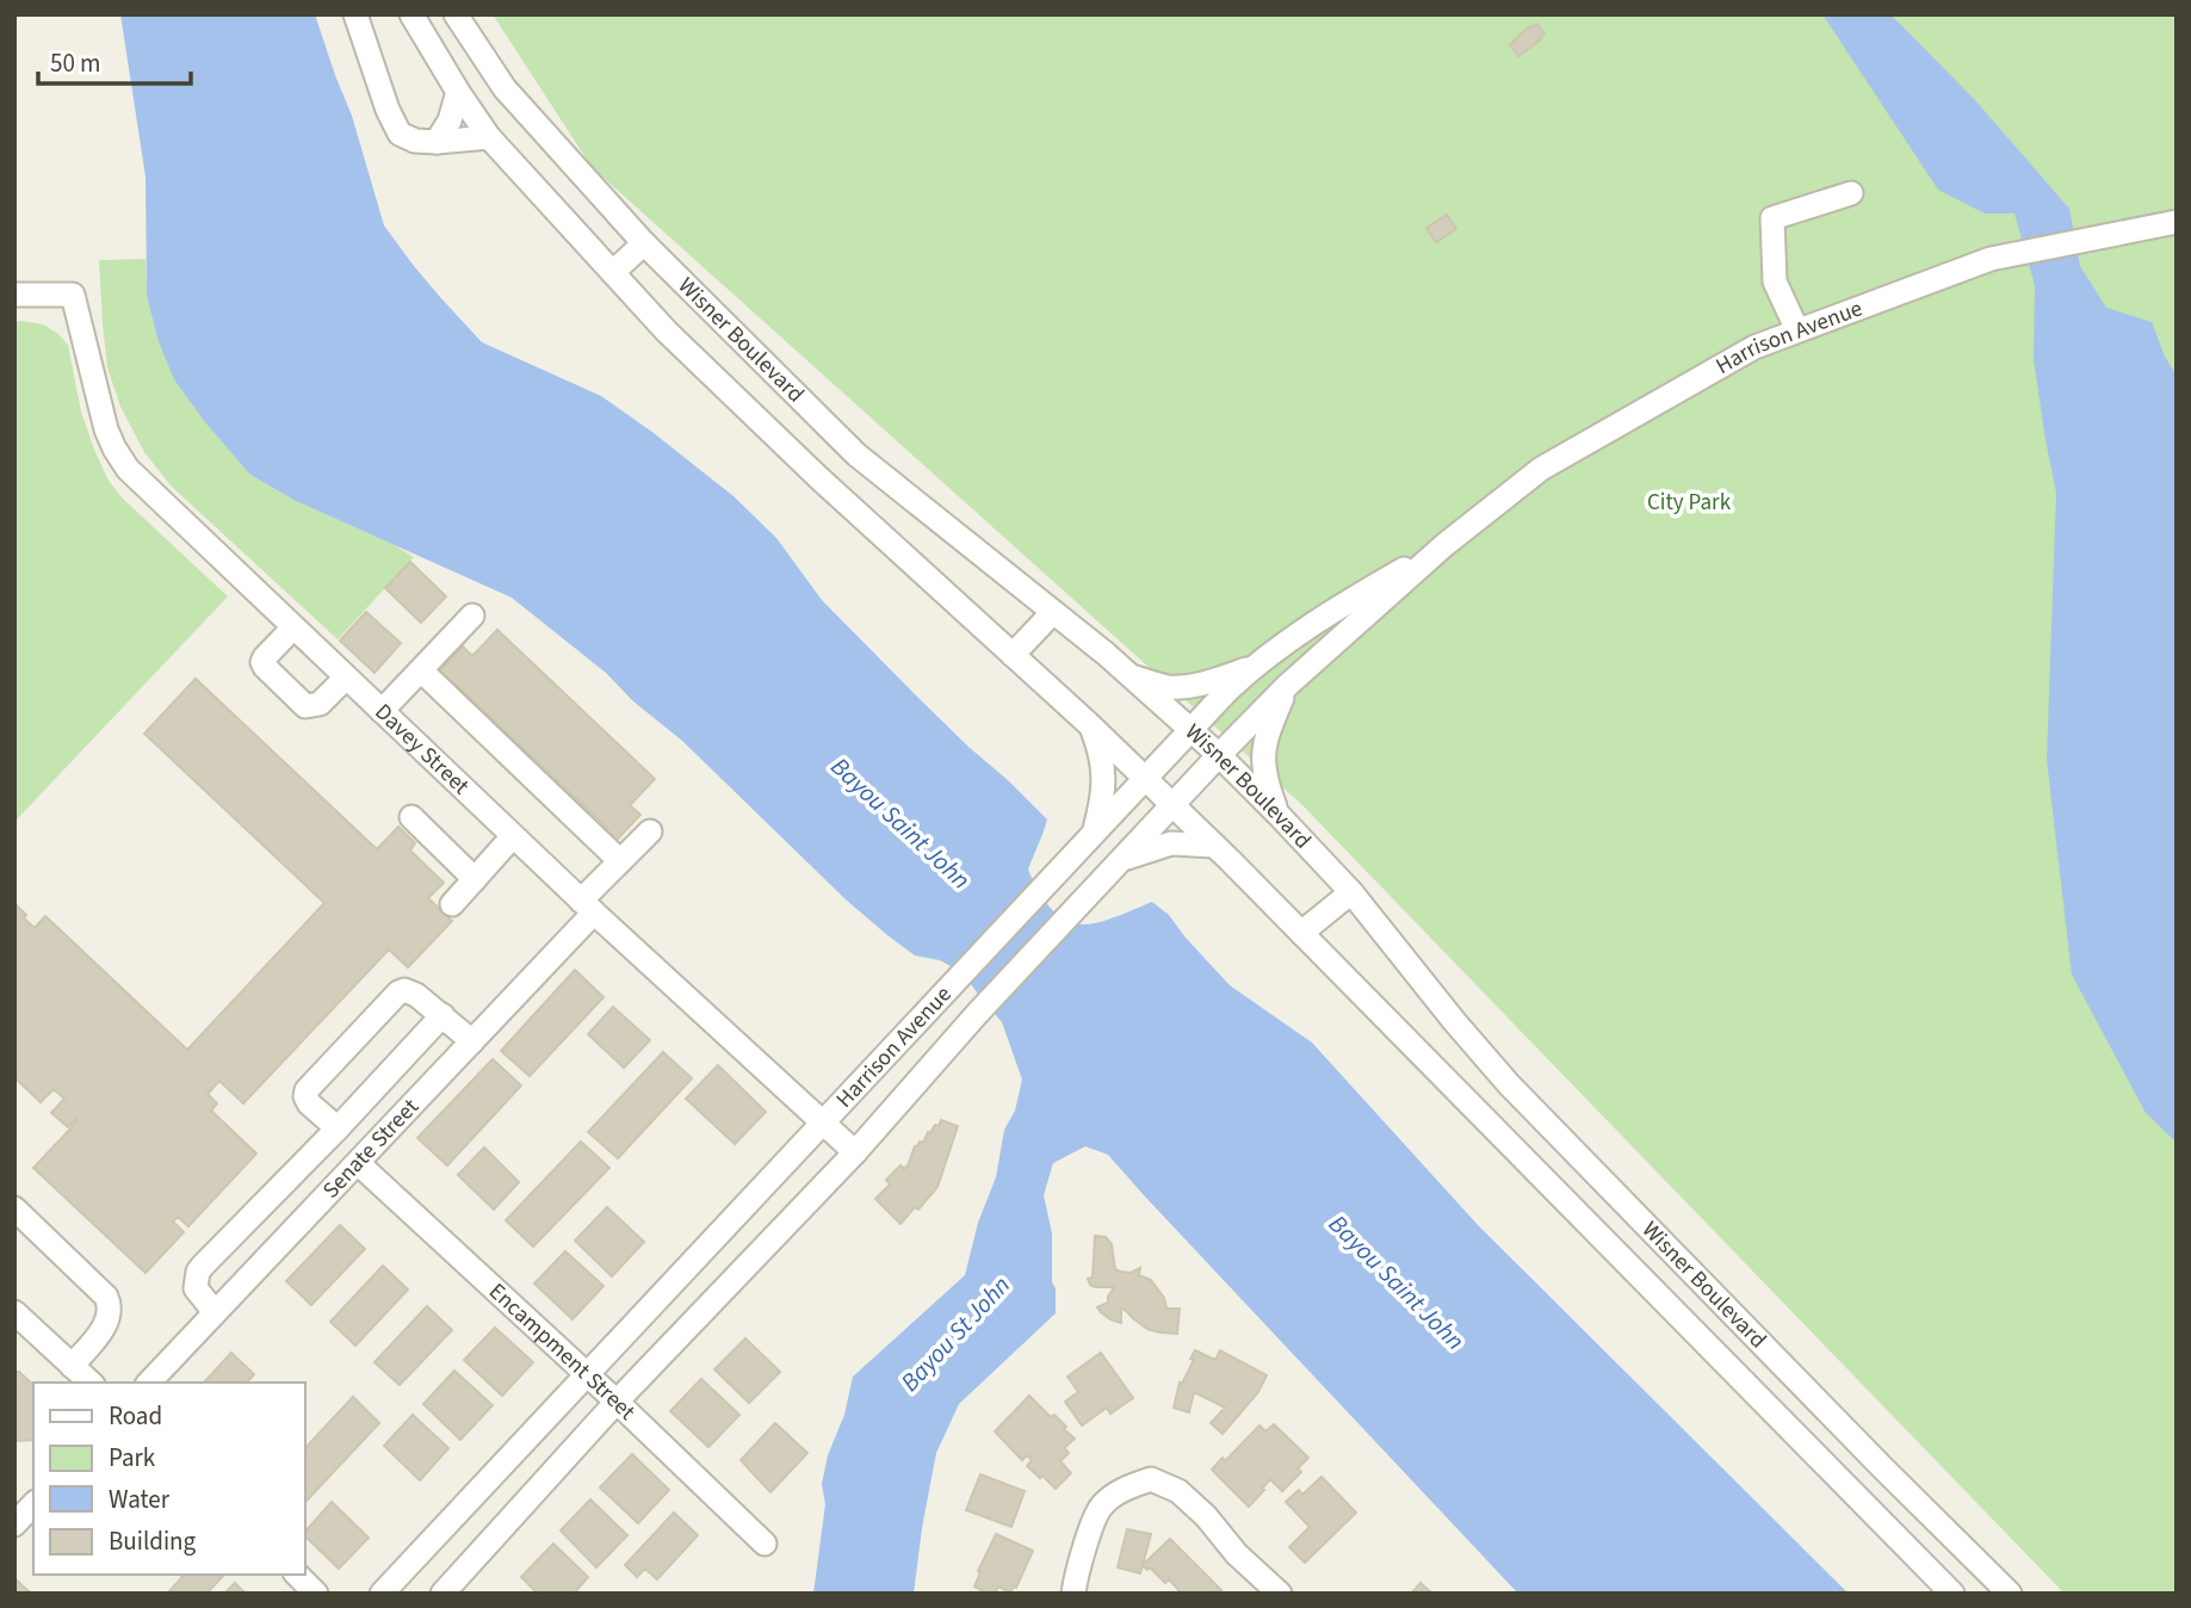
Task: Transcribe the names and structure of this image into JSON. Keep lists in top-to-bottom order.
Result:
{
  "streets": {
    "street": [
      "Harrison Avenue",
      "Wisner Boulevard",
      "Davey Street",
      "Senate Street",
      "Encampment Street"
    ]
  },
  "crossings": [
    ["Harrison Avenue", "Wisner Boulevard"],
    ["Harrison Avenue", "Davey Street"],
    ["Harrison Avenue", "Encampment Street"],
    ["Davey Street", "Senate Street"],
    ["Senate Street", "Encampment Street"]
  ],
  "water": ["Bayou Saint John", "Bayou St John"],
  "parks": ["City Park"],
  "legend": [
    "Road",
    "Park",
    "Water",
    "Building"
  ],
  "scale_bar": "50 m"
}
